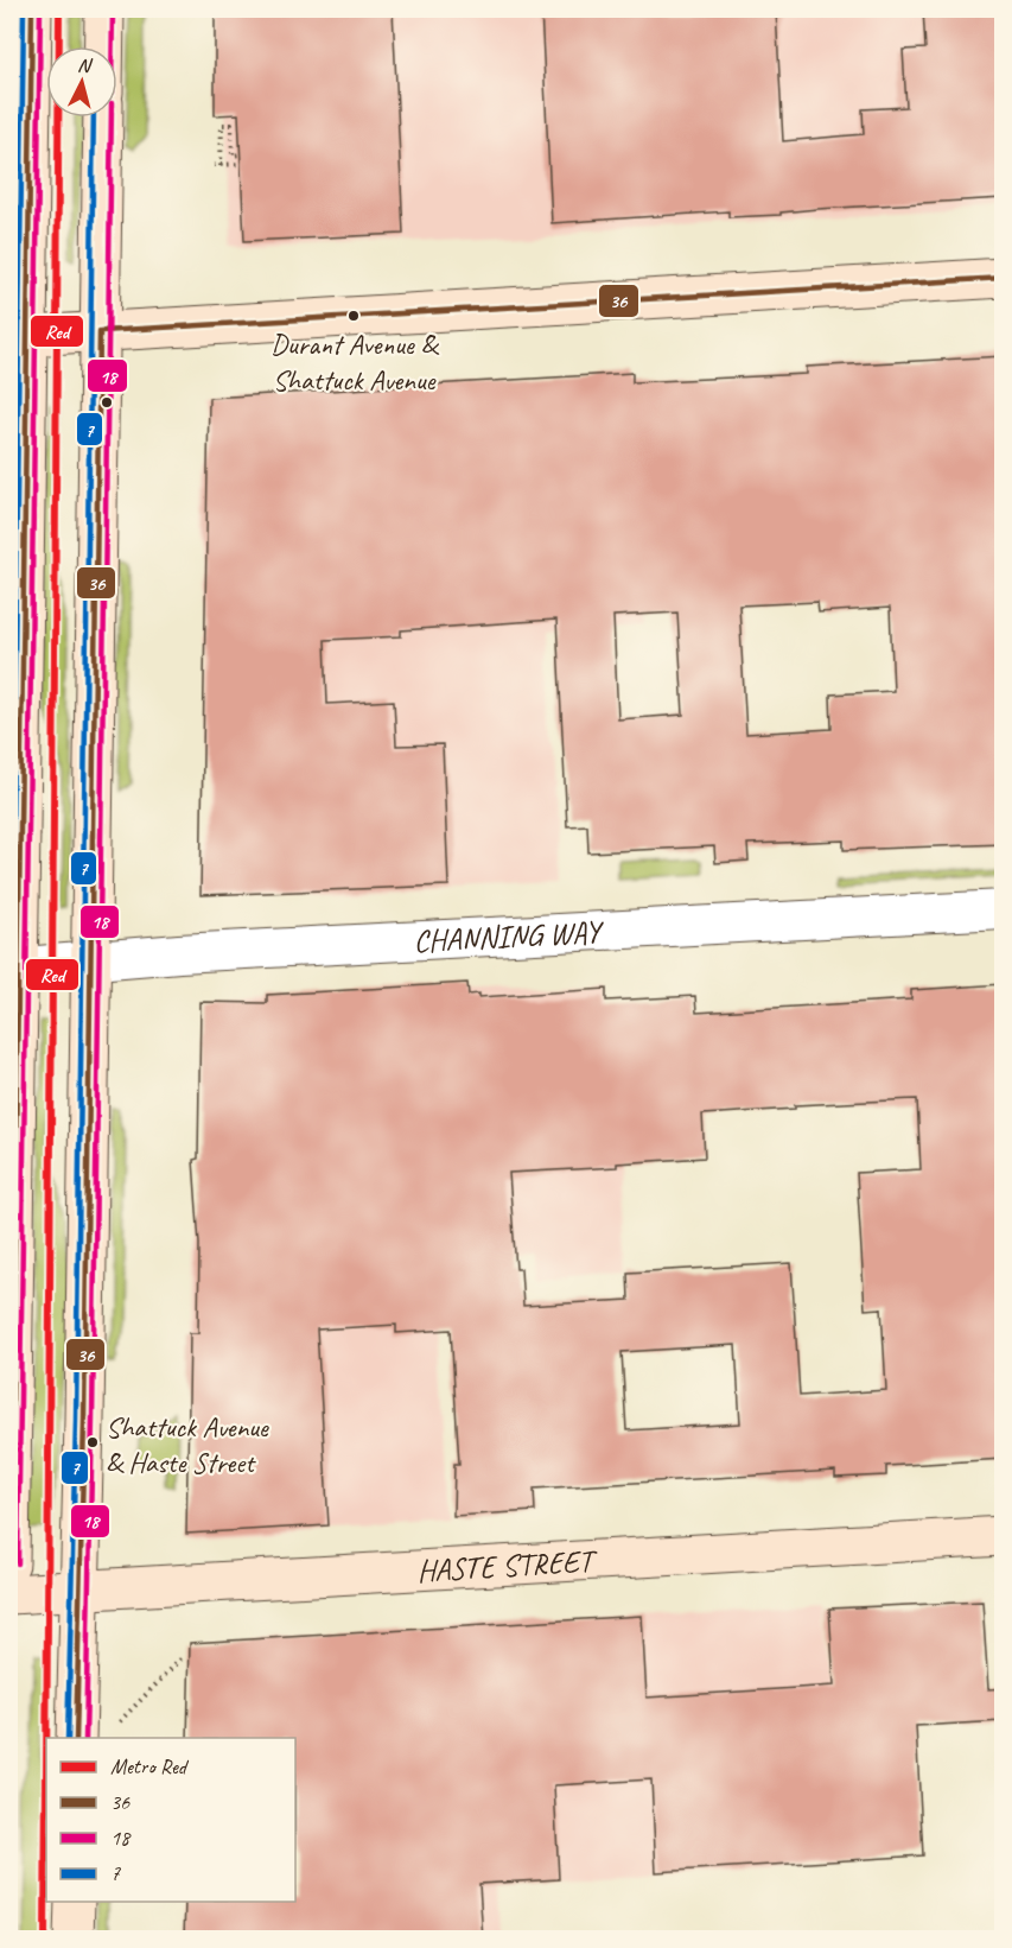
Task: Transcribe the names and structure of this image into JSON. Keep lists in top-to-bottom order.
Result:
{
  "streets": {
    "main road": ["HASTE STREET"],
    "street": ["CHANNING WAY"]
  },
  "places": ["Durant Avenue & Shattuck Avenue", "Shattuck Avenue & Haste Street"],
  "lines": [
    "metro line Red",
    "transit line 36",
    "transit line 18",
    "transit line 7"
  ],
  "legend": [
    "Metro Red",
    "36",
    "18",
    "7"
  ],
  "north": "top"
}
